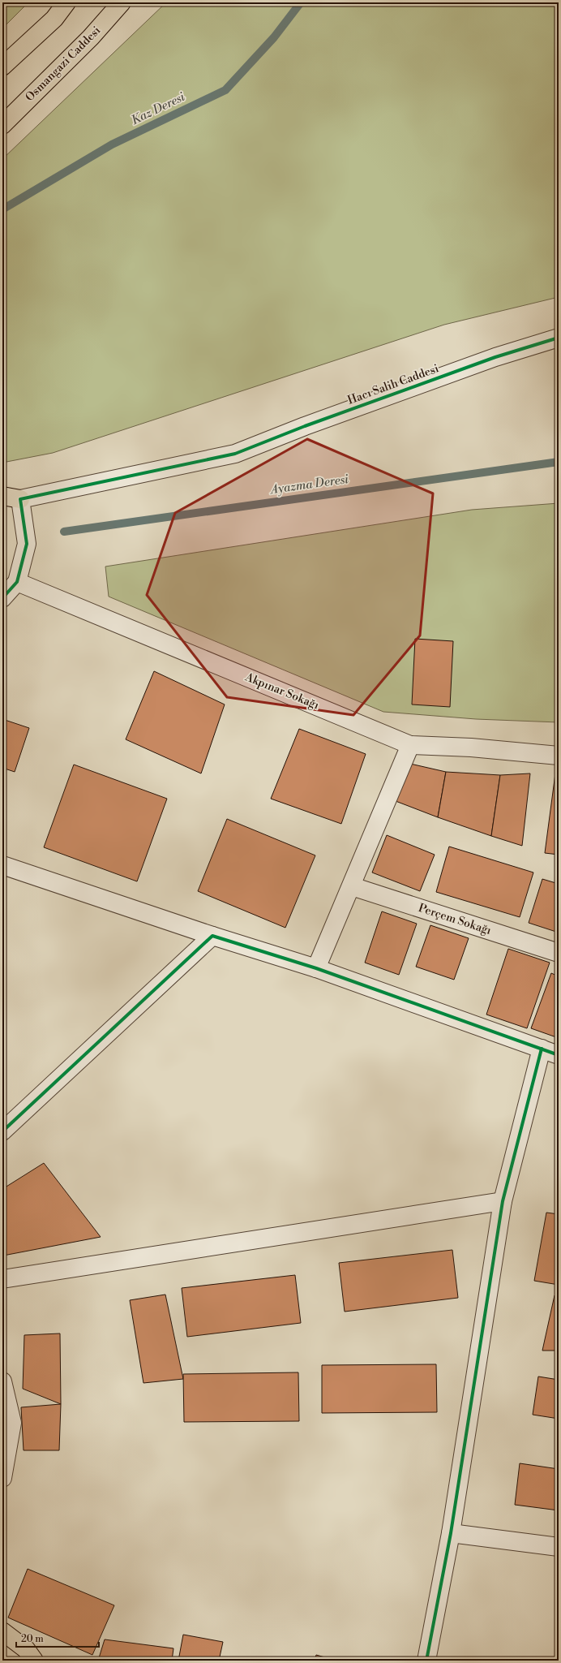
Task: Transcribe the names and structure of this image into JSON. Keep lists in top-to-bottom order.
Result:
{
  "streets": {
    "main road": ["Osmangazi Caddesi"],
    "street": ["Hacı Salih Caddesi", "Akpınar Sokağı", "Perçem Sokağı"]
  },
  "water": ["Kaz Deresi", "Ayazma Deresi"],
  "scale_bar": "20 m"
}
